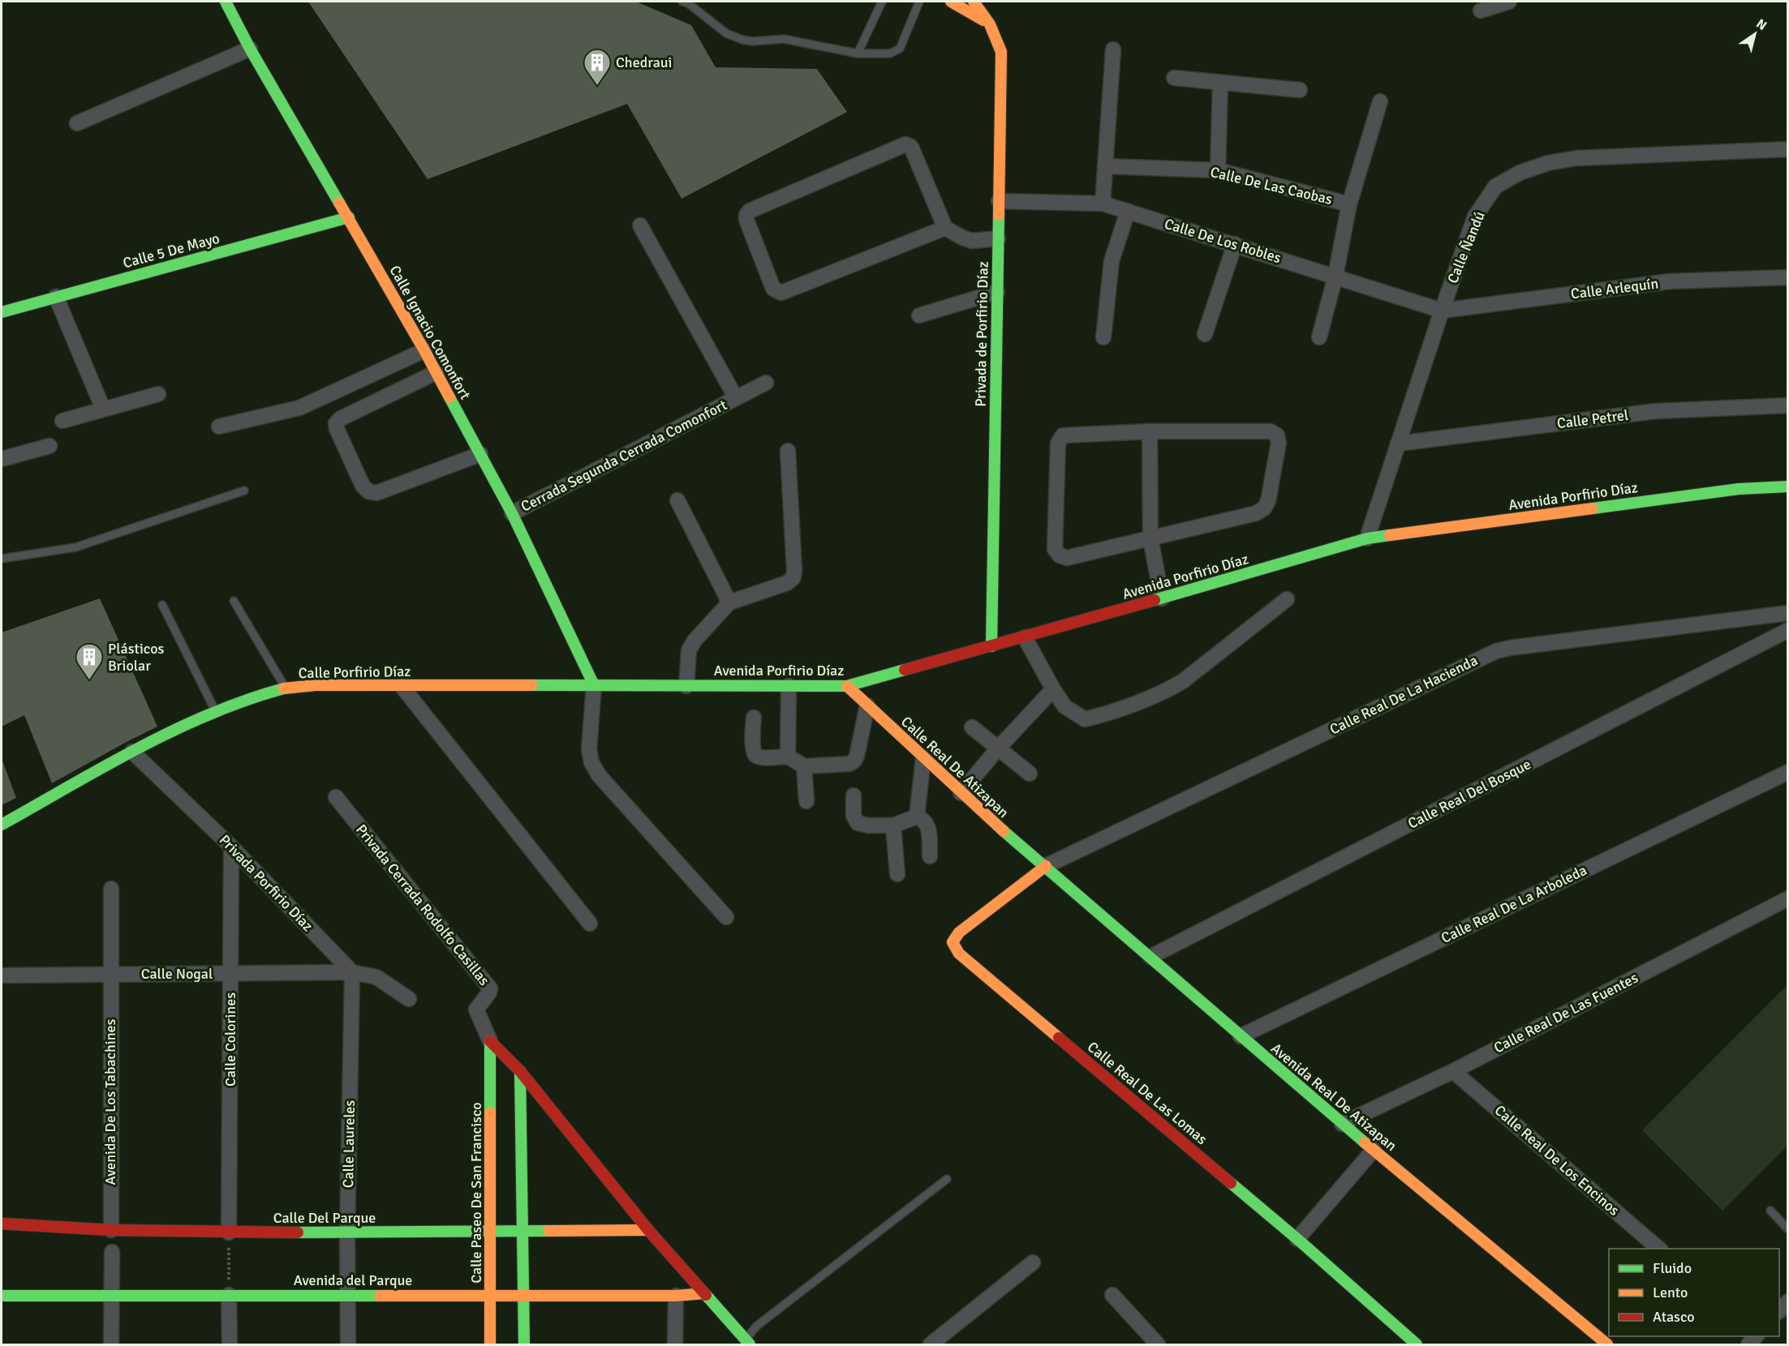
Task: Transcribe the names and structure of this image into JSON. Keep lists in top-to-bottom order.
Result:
{
  "streets": {
    "street": [
      "Calle De Las Caobas",
      "Calle De Los Robles",
      "Calle Ñandú",
      "Calle 5 De Mayo",
      "Calle Arlequín",
      "Calle Ignacio Comonfort",
      "Privada de Porfirio Díaz",
      "Calle Petrel",
      "Cerrada Segunda Cerrada Comonfort",
      "Avenida Porfirio Díaz",
      "Calle Porfirio Díaz",
      "Calle Real De La Hacienda",
      "Calle Real De Atizapan",
      "Calle Real Del Bosque",
      "Privada Porfirio Díaz",
      "Calle Real De La Arboleda",
      "Privada Cerrada Rodolfo Casillas",
      "Calle Nogal",
      "Calle Real De Las Fuentes",
      "Calle Colorines",
      "Calle Real De Las Lomas",
      "Avenida Real De Atizapan",
      "Avenida De Los Tabachines",
      "Calle Laureles",
      "Calle Real De Los Encinos",
      "Calle Paseo De San Francisco",
      "Calle Del Parque",
      "Avenida del Parque"
    ]
  },
  "crossings": [
    ["Calle De Los Robles", "Calle Ñandú"],
    ["Calle De Los Robles", "Calle Arlequín"],
    ["Calle De Los Robles", "Privada de Porfirio Díaz"],
    ["Calle Ñandú", "Calle Arlequín"],
    ["Calle Ñandú", "Calle Petrel"],
    ["Calle Ñandú", "Avenida Porfirio Díaz"],
    ["Calle 5 De Mayo", "Calle Ignacio Comonfort"],
    ["Calle Ignacio Comonfort", "Cerrada Segunda Cerrada Comonfort"],
    ["Calle Ignacio Comonfort", "Avenida Porfirio Díaz"],
    ["Calle Ignacio Comonfort", "Calle Porfirio Díaz"],
    ["Privada de Porfirio Díaz", "Avenida Porfirio Díaz"],
    ["Avenida Porfirio Díaz", "Calle Porfirio Díaz"],
    ["Avenida Porfirio Díaz", "Calle Real De Atizapan"],
    ["Calle Porfirio Díaz", "Privada Porfirio Díaz"],
    ["Calle Real De La Hacienda", "Calle Real De Atizapan"],
    ["Calle Real De La Hacienda", "Calle Real De Las Lomas"],
    ["Calle Real De La Hacienda", "Avenida Real De Atizapan"],
    ["Calle Real De Atizapan", "Calle Real De Las Lomas"],
    ["Calle Real De Atizapan", "Avenida Real De Atizapan"],
    ["Calle Real Del Bosque", "Avenida Real De Atizapan"],
    ["Privada Porfirio Díaz", "Calle Nogal"],
    ["Privada Porfirio Díaz", "Calle Colorines"],
    ["Privada Porfirio Díaz", "Calle Laureles"],
    ["Calle Real De La Arboleda", "Avenida Real De Atizapan"],
    ["Privada Cerrada Rodolfo Casillas", "Calle Paseo De San Francisco"],
    ["Calle Nogal", "Calle Colorines"],
    ["Calle Nogal", "Avenida De Los Tabachines"],
    ["Calle Nogal", "Calle Laureles"],
    ["Calle Real De Las Fuentes", "Avenida Real De Atizapan"],
    ["Calle Real De Las Fuentes", "Calle Real De Los Encinos"],
    ["Calle Colorines", "Calle Del Parque"],
    ["Calle Real De Las Lomas", "Avenida Real De Atizapan"],
    ["Avenida De Los Tabachines", "Calle Del Parque"],
    ["Calle Laureles", "Calle Del Parque"],
    ["Calle Laureles", "Avenida del Parque"],
    ["Calle Paseo De San Francisco", "Calle Del Parque"],
    ["Calle Paseo De San Francisco", "Avenida del Parque"]
  ],
  "places": {
    "building": ["Chedraui", "Plásticos Briolar"]
  },
  "legend": ["Fluido", "Lento", "Atasco"],
  "north": "top right"
}
